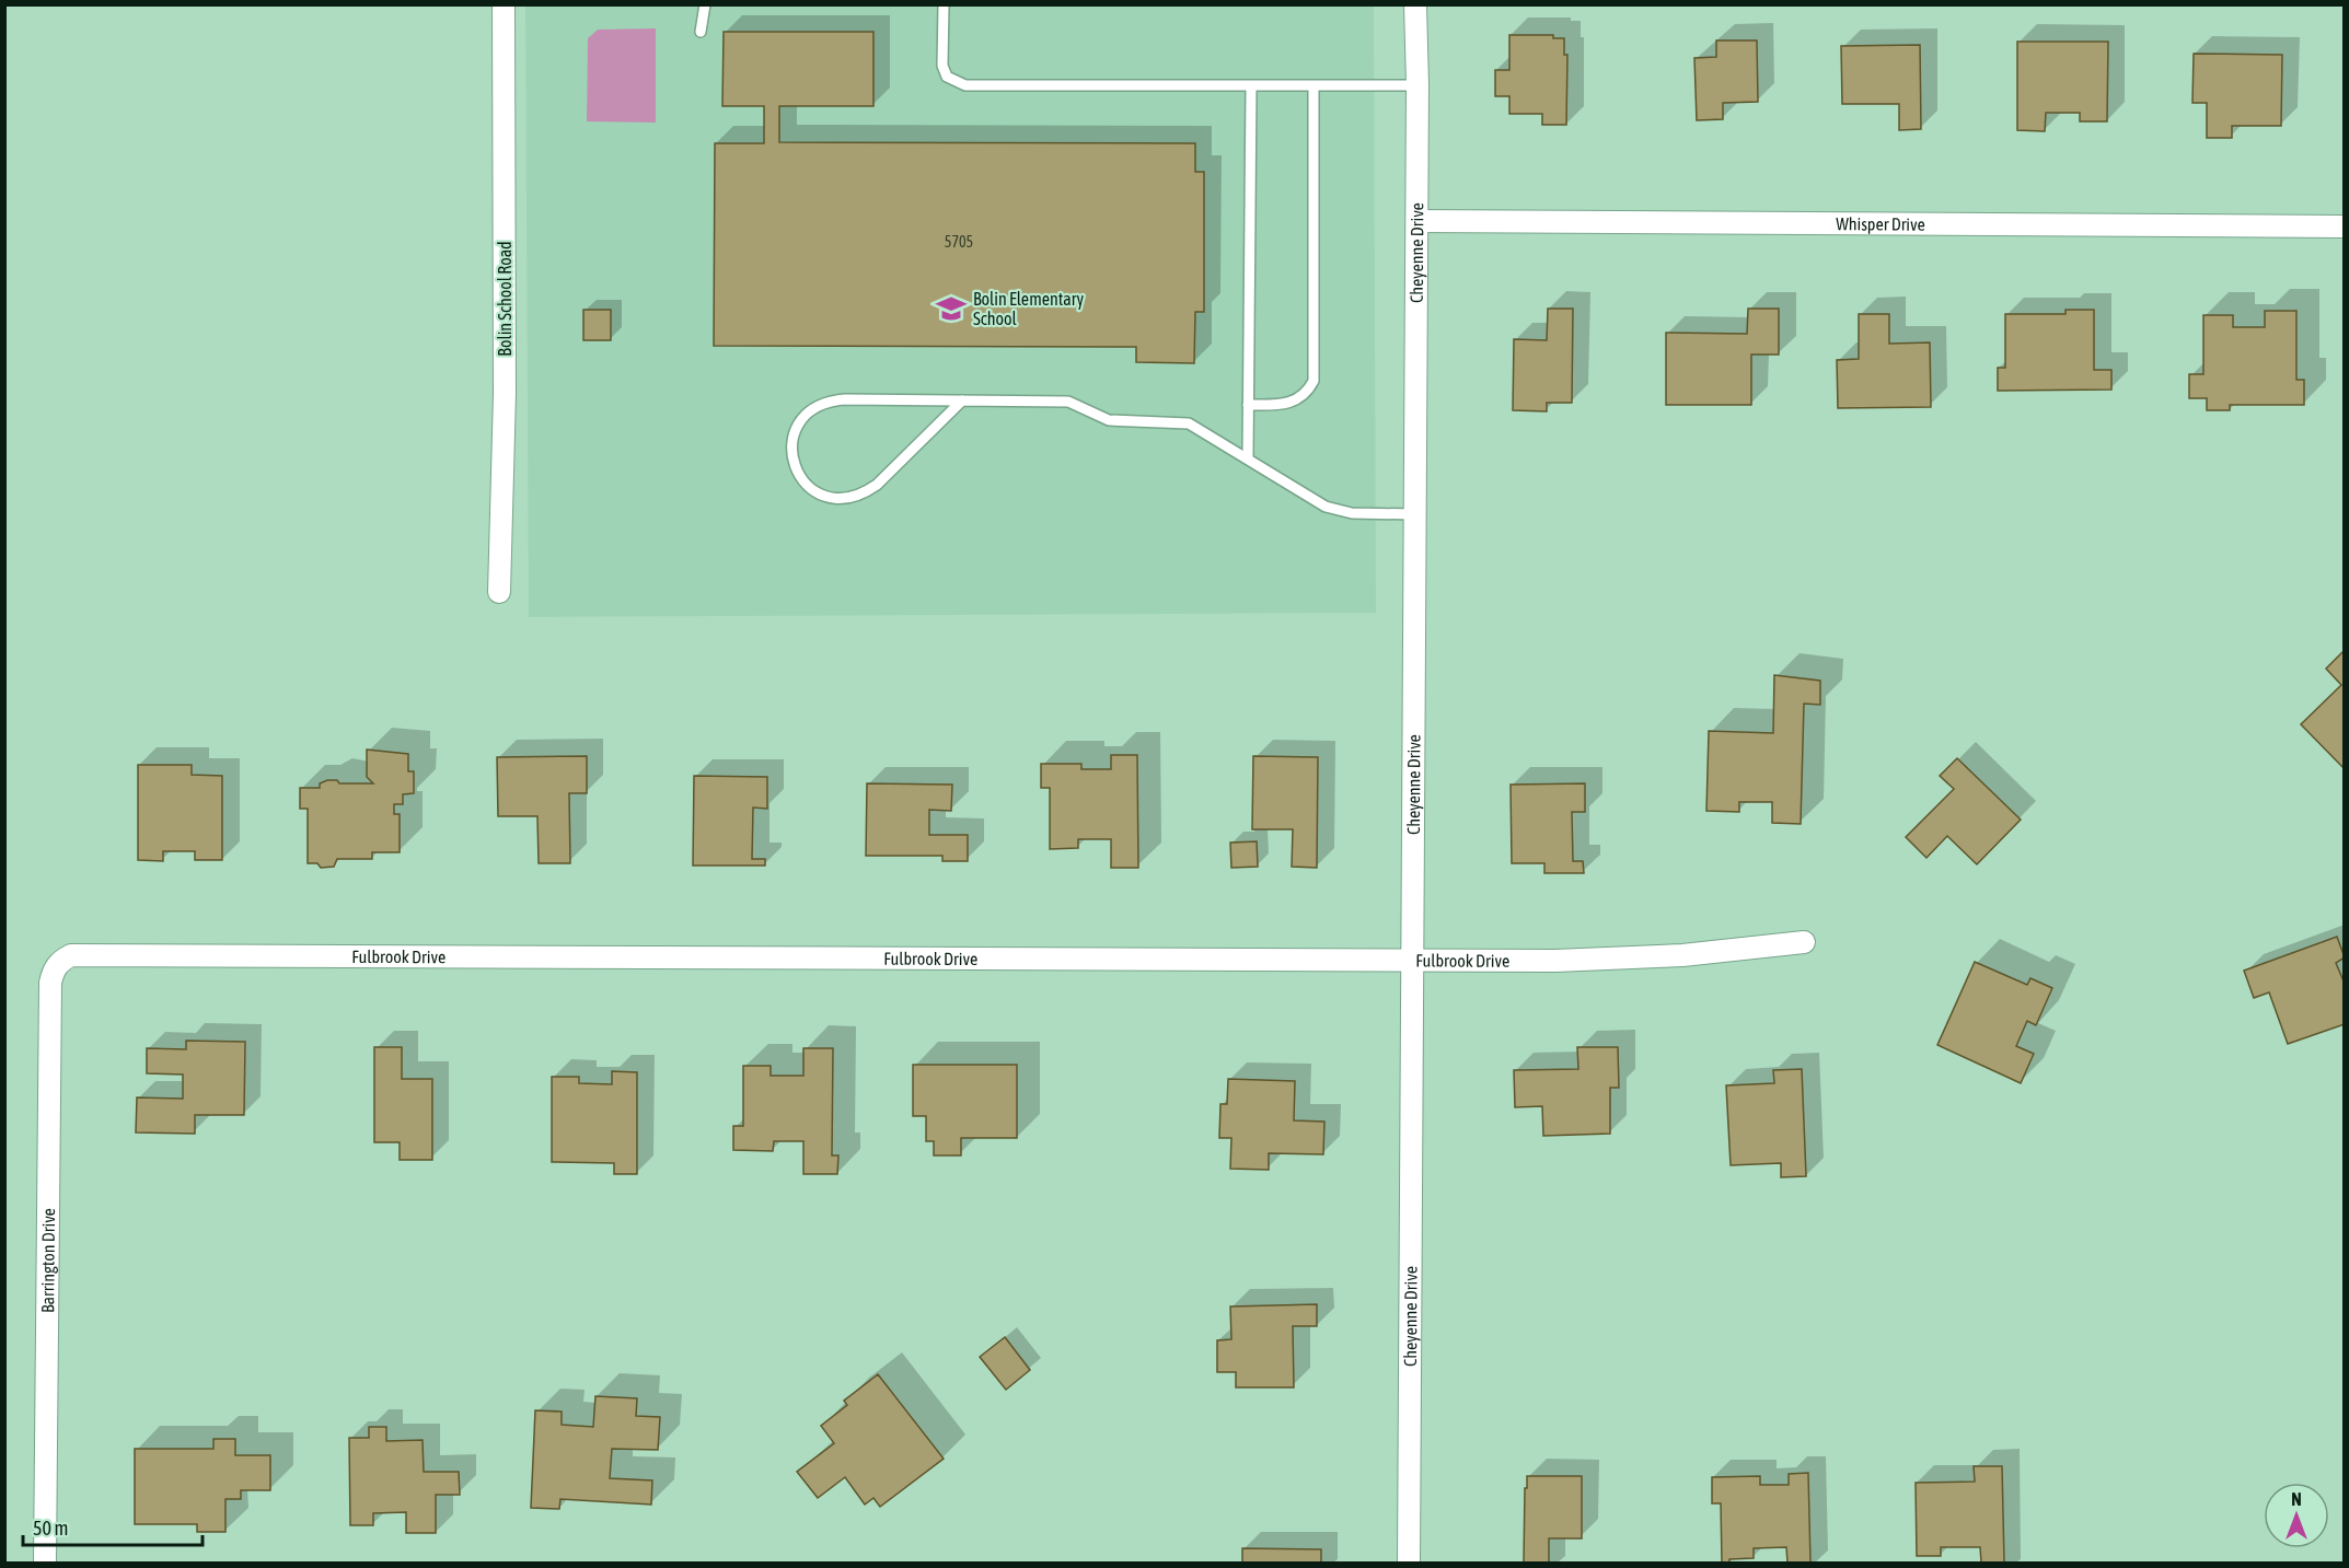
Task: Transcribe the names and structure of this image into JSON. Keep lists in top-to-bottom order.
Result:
{
  "streets": {
    "street": [
      "Whisper Drive",
      "Cheyenne Drive",
      "Bolin School Road",
      "Fulbrook Drive",
      "Barrington Drive"
    ]
  },
  "crossings": [
    ["Whisper Drive", "Cheyenne Drive"],
    ["Cheyenne Drive", "Fulbrook Drive"],
    ["Fulbrook Drive", "Barrington Drive"]
  ],
  "places": {
    "school or university": ["Bolin Elementary School"]
  },
  "house_numbers": ["5705"],
  "scale_bar": "50 m",
  "north": "top"
}
